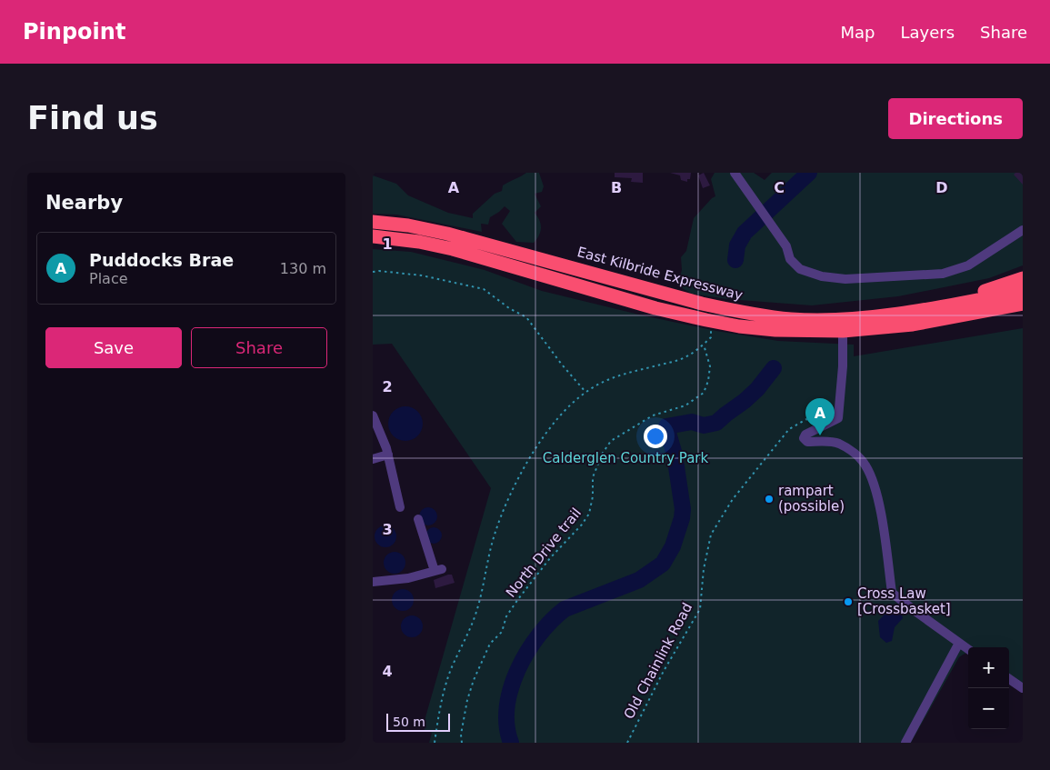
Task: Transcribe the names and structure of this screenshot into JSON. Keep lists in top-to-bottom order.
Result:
{
  "streets": {
    "highway": ["East Kilbride Expressway"],
    "path": ["North Drive trail", "Old Chainlink Road"]
  },
  "parks": ["Calderglen Country Park"],
  "places": ["rampart (possible)", "Cross Law [Crossbasket]"],
  "scale_bar": "50 m",
  "page": {
    "header": "Pinpoint",
    "nav": ["Map", "Layers", "Share"],
    "buttons": [
      "Directions",
      ["Save", "Share"]
    ],
    "title": "Find us",
    "heading": "Nearby",
    "list": [
      {
        "mark": "A",
        "name": "Puddocks Brae",
        "note": "Place",
        "value": "130 m"
      }
    ],
    "pins": "A",
    "map_buttons": ["+", "−"],
    "scale": "50 m"
  },
  "grid": {
    "columns": [
      "A",
      "B",
      "C",
      "D"
    ],
    "rows": [
      "1",
      "2",
      "3",
      "4"
    ]
  }
}
